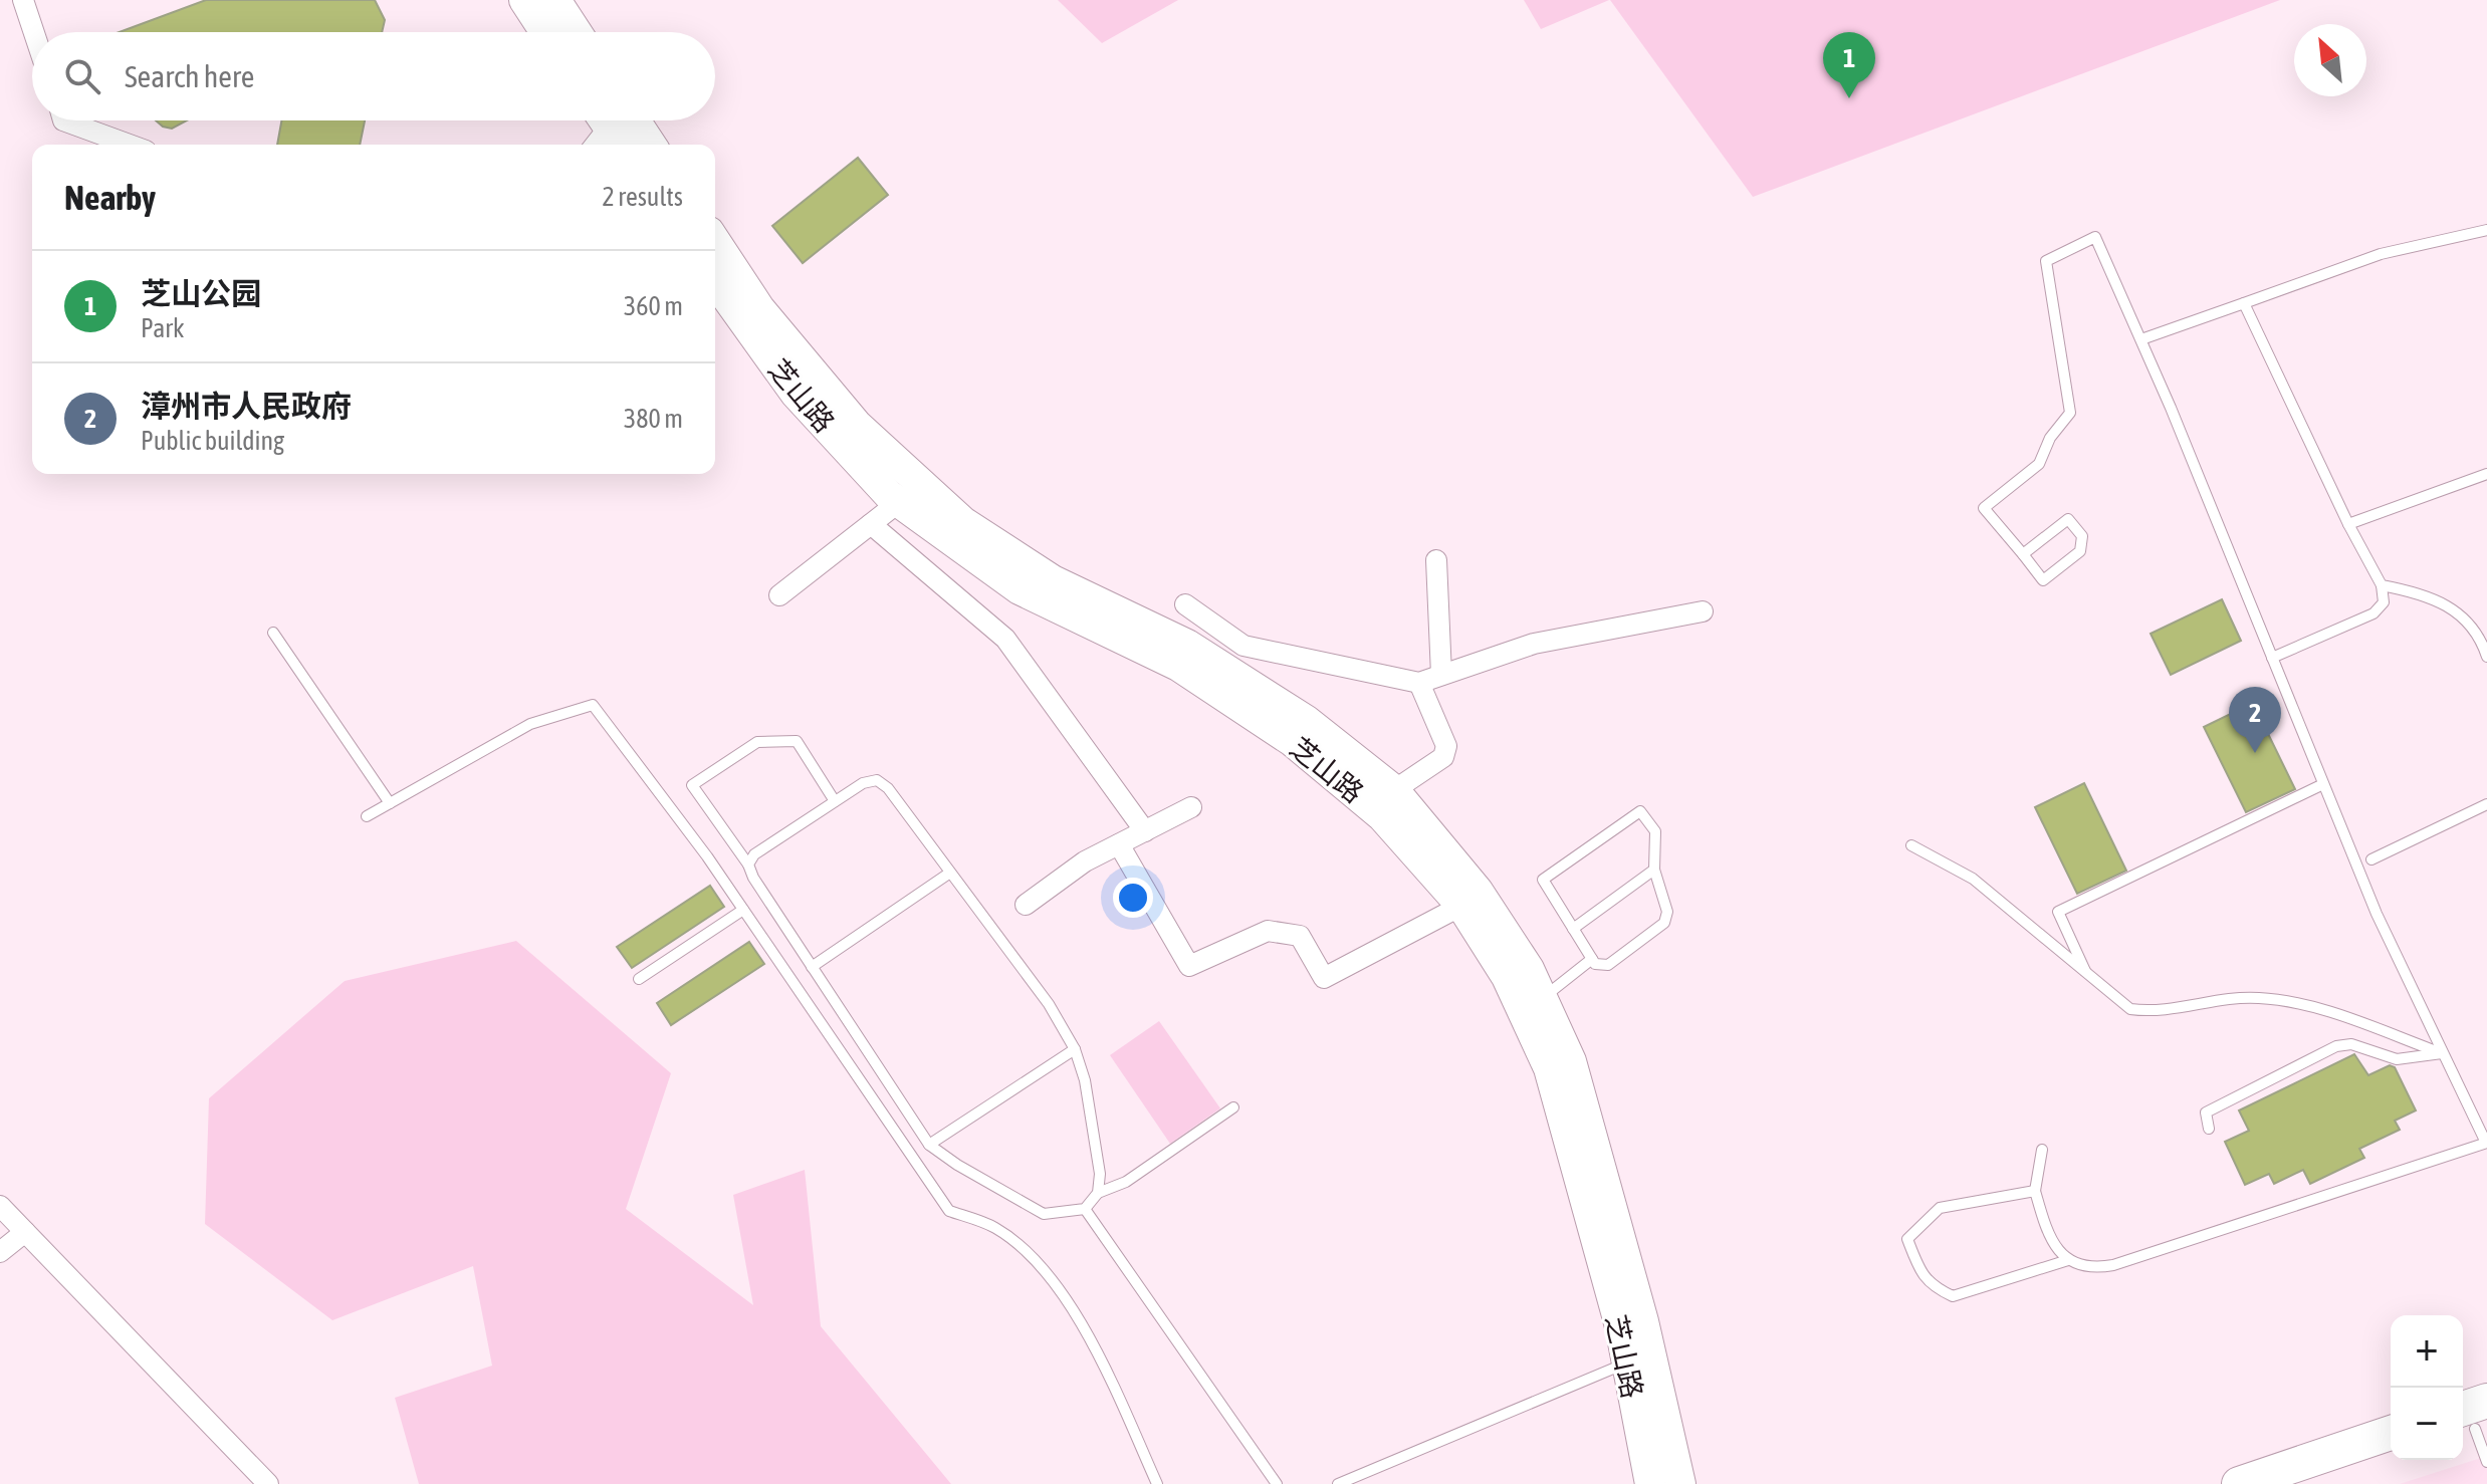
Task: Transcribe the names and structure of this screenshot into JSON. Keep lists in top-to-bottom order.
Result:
{
  "streets": {
    "main road": ["芝山路"]
  },
  "north": "top left",
  "page": {
    "pins": ["1", "2"],
    "search": "Search here",
    "heading": ["Nearby", "2 results"],
    "list": [
      {
        "mark": "1",
        "name": "芝山公园",
        "note": "Park",
        "value": "360 m"
      },
      {
        "mark": "2",
        "name": "漳州市人民政府",
        "note": "Public building",
        "value": "380 m"
      }
    ],
    "map_buttons": ["+", "−"]
  }
}
